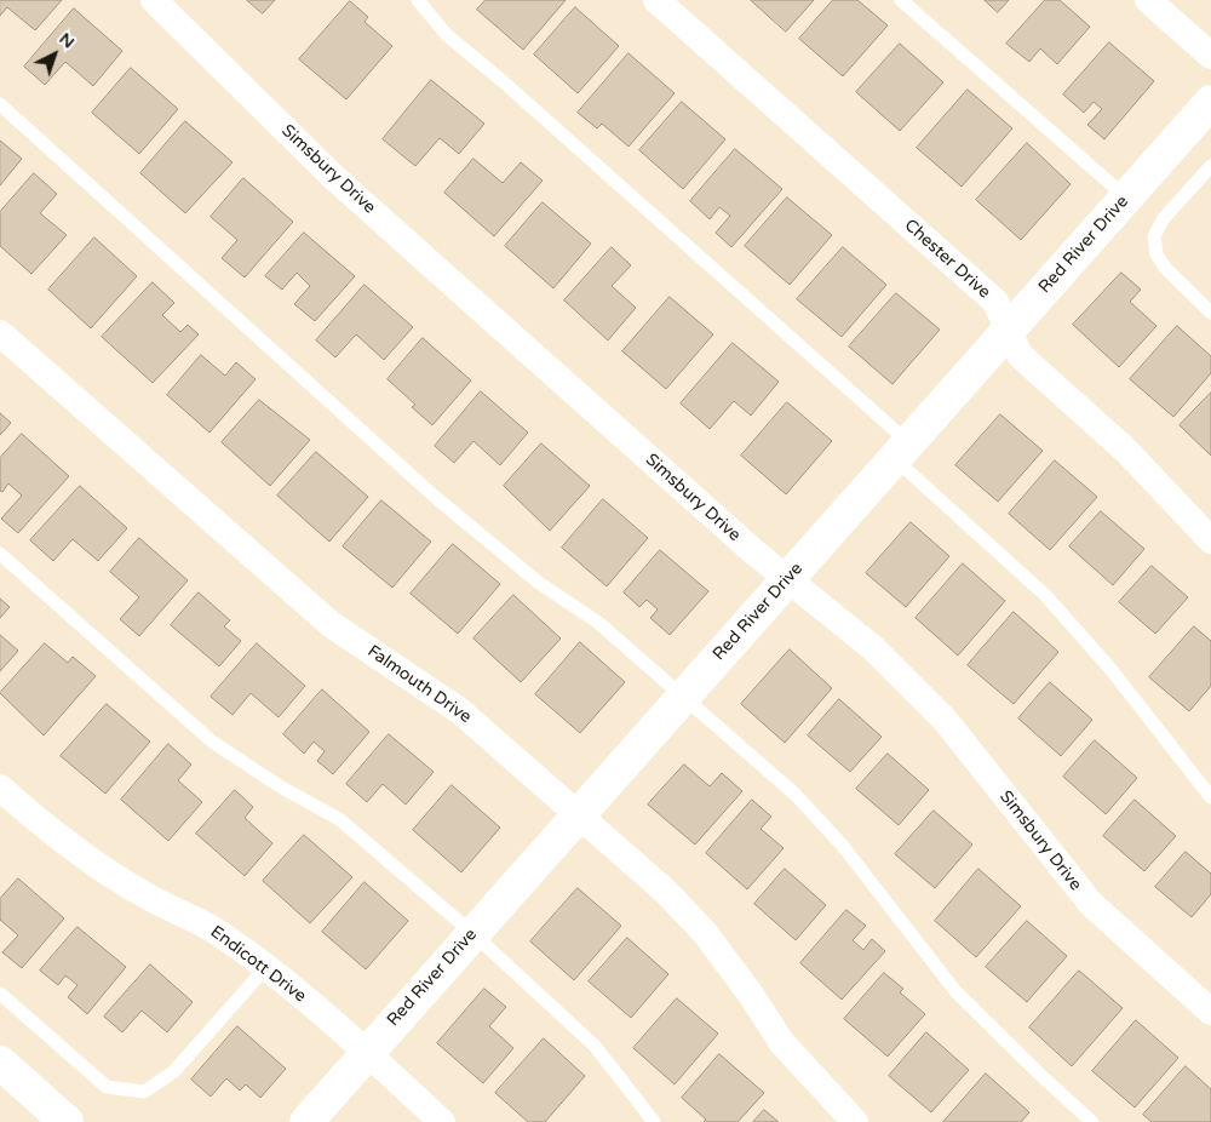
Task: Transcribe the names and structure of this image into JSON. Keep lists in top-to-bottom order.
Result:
{
  "streets": {
    "street": [
      "Simsbury Drive",
      "Red River Drive",
      "Chester Drive",
      "Falmouth Drive",
      "Endicott Drive"
    ]
  },
  "crossings": [
    ["Simsbury Drive", "Red River Drive"],
    ["Red River Drive", "Chester Drive"],
    ["Red River Drive", "Falmouth Drive"],
    ["Red River Drive", "Endicott Drive"]
  ],
  "north": "top right"
}
